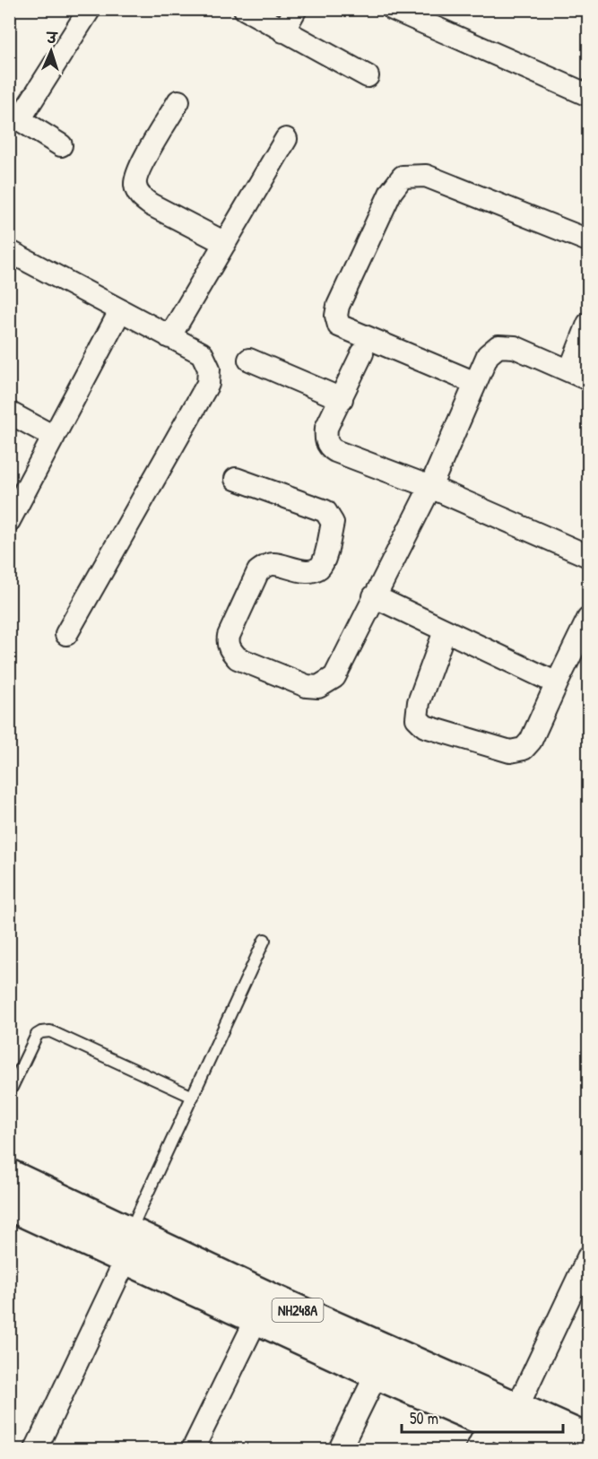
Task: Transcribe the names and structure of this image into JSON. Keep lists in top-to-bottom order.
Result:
{
  "streets": {
    "highway": ["NH248A"]
  },
  "scale_bar": "50 m",
  "north": "top"
}
